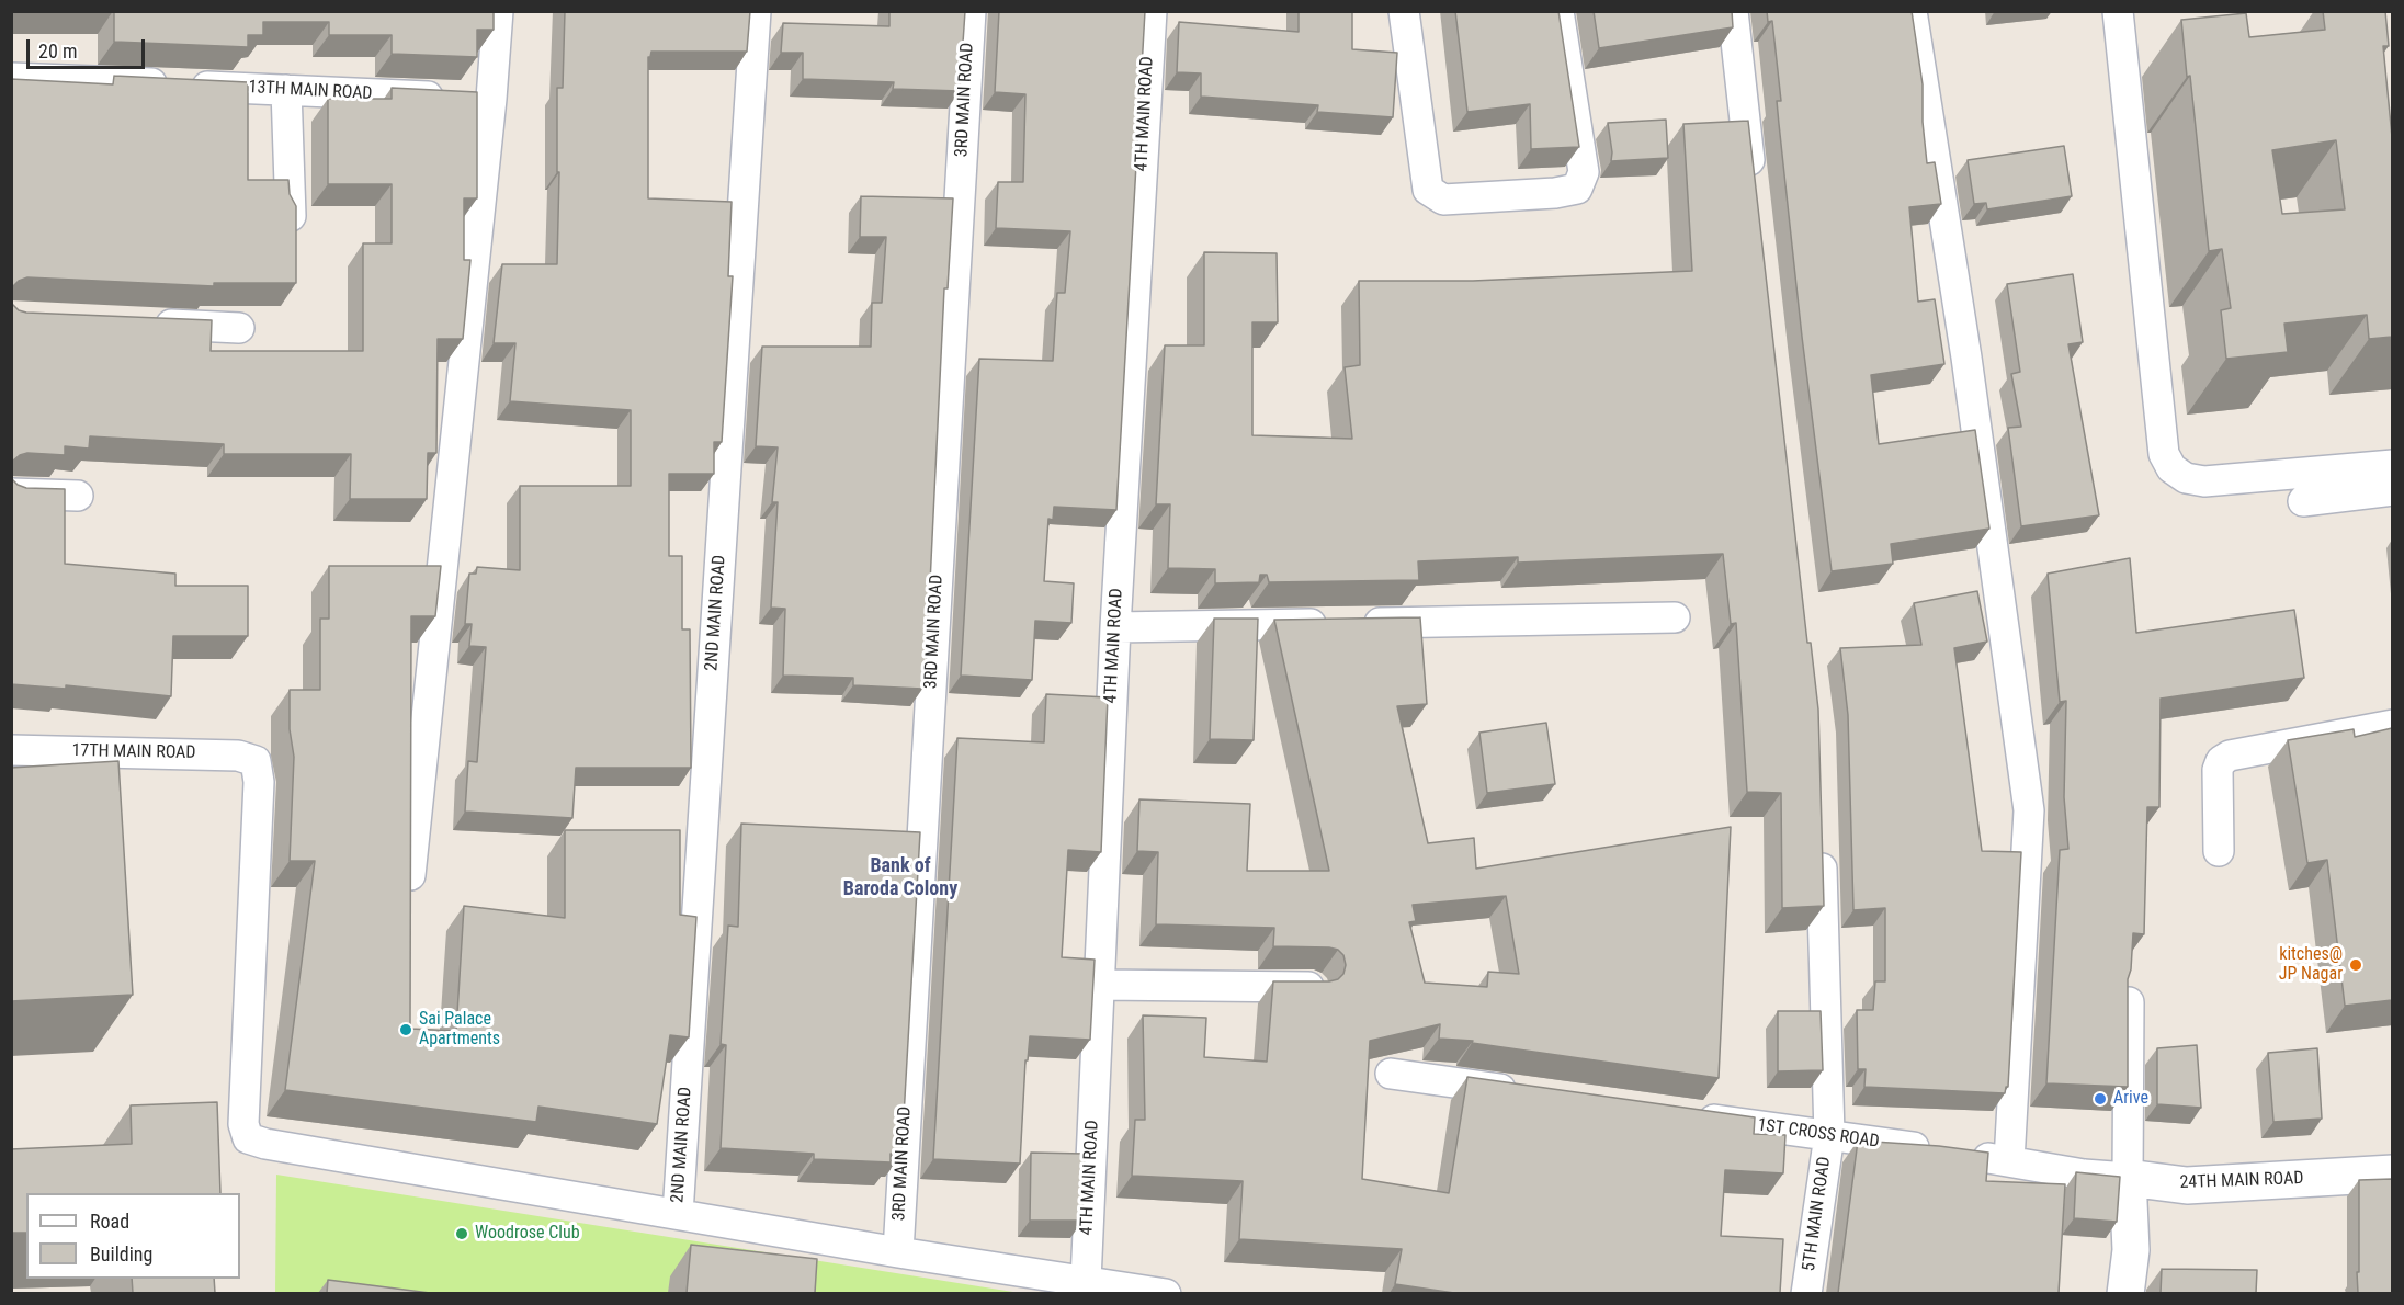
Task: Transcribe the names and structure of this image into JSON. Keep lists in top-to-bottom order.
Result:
{
  "streets": {
    "street": [
      "13TH MAIN ROAD",
      "3RD MAIN ROAD",
      "4TH MAIN ROAD",
      "2ND MAIN ROAD",
      "17TH MAIN ROAD",
      "1ST CROSS ROAD",
      "24TH MAIN ROAD",
      "5TH MAIN ROAD"
    ]
  },
  "crossings": [
    ["2ND MAIN ROAD", "17TH MAIN ROAD"],
    ["1ST CROSS ROAD", "24TH MAIN ROAD"],
    ["1ST CROSS ROAD", "5TH MAIN ROAD"]
  ],
  "districts": ["Bank of Baroda Colony"],
  "places": [
    "kitches@ JP Nagar",
    "Sai Palace Apartments",
    "Arive",
    "Woodrose Club"
  ],
  "legend": ["Road", "Building"],
  "scale_bar": "20 m"
}
